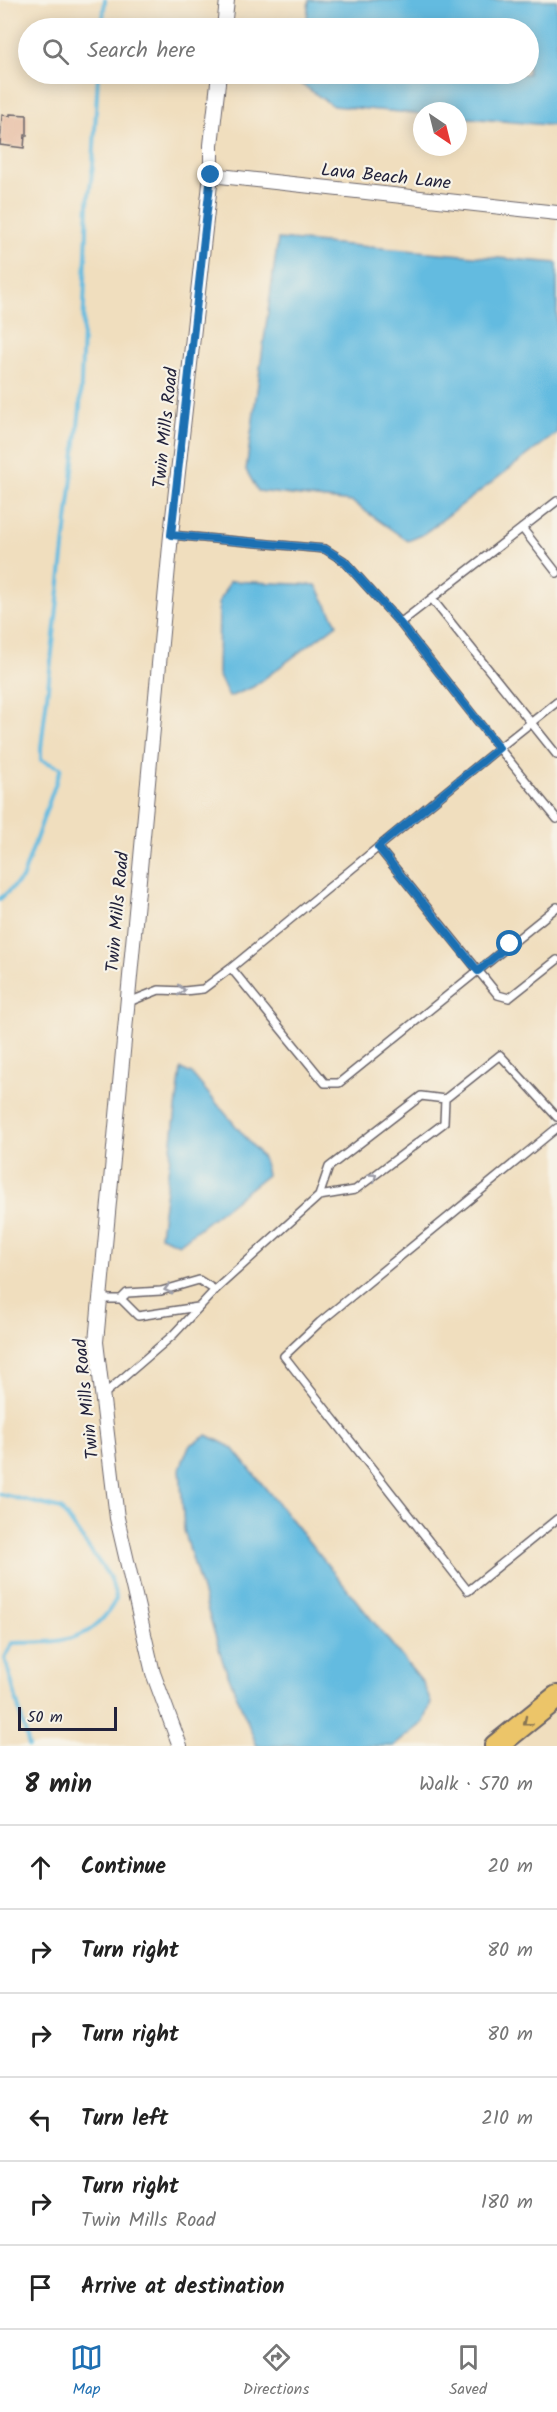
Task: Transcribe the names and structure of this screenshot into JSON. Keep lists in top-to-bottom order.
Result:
{
  "streets": {
    "street": ["Lava Beach Lane", "Twin Mills Road"]
  },
  "crossings": [
    ["Lava Beach Lane", "Twin Mills Road"]
  ],
  "scale_bar": "50 m",
  "north": "bottom right",
  "page": {
    "search": "Search here",
    "scale": "50 m",
    "heading": ["8 min", "Walk · 570 m"],
    "list": [
      ["Continue", "20 m"],
      ["Turn right", "80 m"],
      ["Turn right", "80 m"],
      ["Turn left", "210 m"],
      ["Turn right", "Twin Mills Road", "180 m"],
      "Arrive at destination"
    ],
    "nav": ["Map", "Directions", "Saved"]
  }
}
